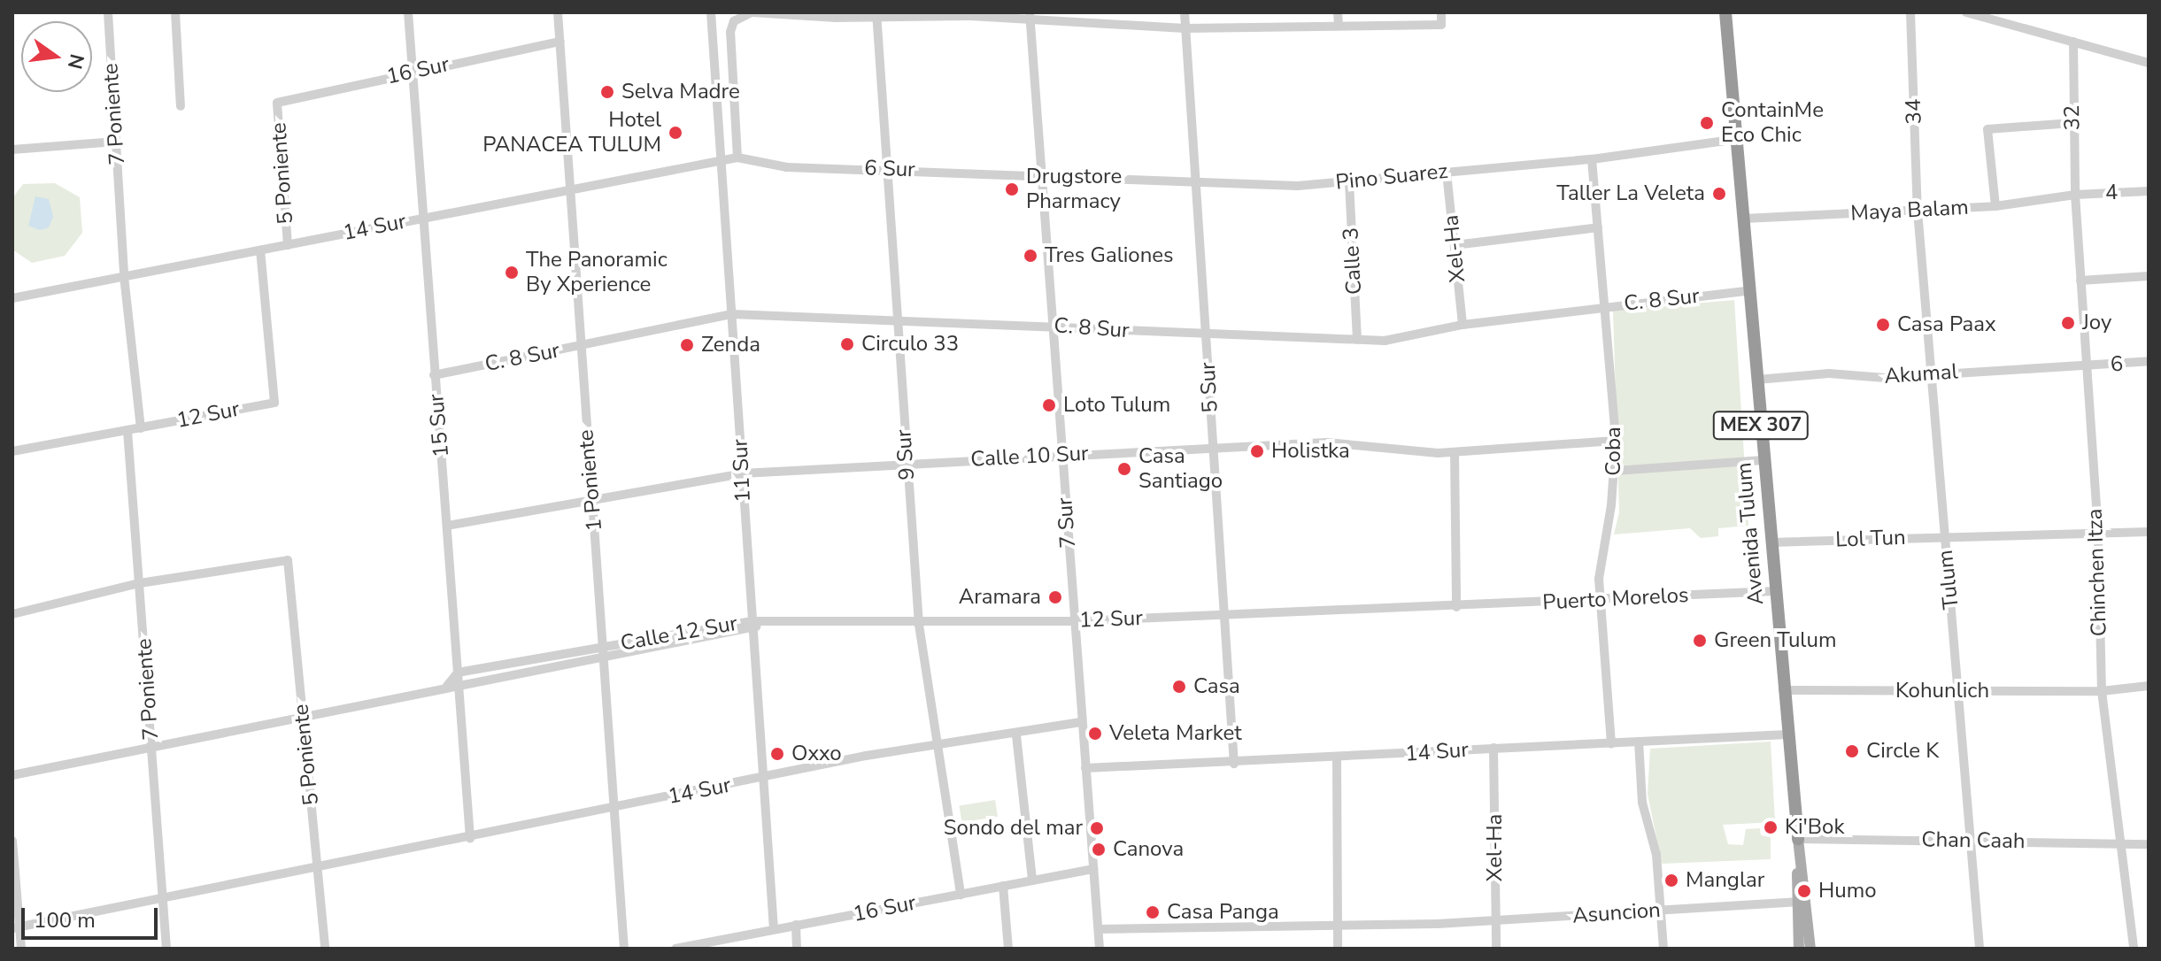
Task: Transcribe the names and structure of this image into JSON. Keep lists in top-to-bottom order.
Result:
{
  "streets": {
    "highway": ["MEX 307", "Avenida Tulum"],
    "street": [
      "16 Sur",
      "34",
      "7 Poniente",
      "32",
      "6 Sur",
      "5 Poniente",
      "Pino Suarez",
      "4",
      "Maya Balam",
      "14 Sur",
      "Xel-Ha",
      "Calle 3",
      "C. 8 Sur",
      "6",
      "Akumal",
      "5 Sur",
      "12 Sur",
      "15 Sur",
      "Coba",
      "9 Sur",
      "Calle 10 Sur",
      "11 Sur",
      "1 Poniente",
      "7 Sur",
      "Lol Tun",
      "Chinchen Itza",
      "Tulum",
      "Puerto Morelos",
      "Calle 12 Sur",
      "Kohunlich",
      "Chan Caah",
      "Asuncion"
    ]
  },
  "crossings": [
    ["16 Sur", "5 Poniente"],
    ["16 Sur", "15 Sur"],
    ["16 Sur", "9 Sur"],
    ["16 Sur", "11 Sur"],
    ["16 Sur", "1 Poniente"],
    ["16 Sur", "7 Sur"],
    ["34", "Maya Balam"],
    ["34", "Tulum"],
    ["7 Poniente", "5 Poniente"],
    ["7 Poniente", "14 Sur"],
    ["7 Poniente", "12 Sur"],
    ["7 Poniente", "Calle 12 Sur"],
    ["32", "4"],
    ["32", "Maya Balam"],
    ["32", "Chinchen Itza"],
    ["6 Sur", "Pino Suarez"],
    ["6 Sur", "14 Sur"],
    ["6 Sur", "9 Sur"],
    ["6 Sur", "7 Sur"],
    ["5 Poniente", "14 Sur"],
    ["5 Poniente", "12 Sur"],
    ["5 Poniente", "Calle 12 Sur"],
    ["Pino Suarez", "Xel-Ha"],
    ["Pino Suarez", "Calle 3"],
    ["Pino Suarez", "5 Sur"],
    ["Pino Suarez", "Coba"],
    ["Pino Suarez", "7 Sur"],
    ["Pino Suarez", "Avenida Tulum"],
    ["4", "Maya Balam"],
    ["4", "Chinchen Itza"],
    ["Maya Balam", "Avenida Tulum"],
    ["Maya Balam", "Chinchen Itza"],
    ["Maya Balam", "Tulum"],
    ["14 Sur", "Xel-Ha"],
    ["14 Sur", "5 Sur"],
    ["14 Sur", "15 Sur"],
    ["14 Sur", "Coba"],
    ["14 Sur", "9 Sur"],
    ["14 Sur", "11 Sur"],
    ["14 Sur", "1 Poniente"],
    ["14 Sur", "7 Sur"],
    ["14 Sur", "Avenida Tulum"],
    ["Xel-Ha", "C. 8 Sur"],
    ["Xel-Ha", "Asuncion"],
    ["Calle 3", "C. 8 Sur"],
    ["C. 8 Sur", "5 Sur"],
    ["C. 8 Sur", "15 Sur"],
    ["C. 8 Sur", "Coba"],
    ["C. 8 Sur", "9 Sur"],
    ["C. 8 Sur", "11 Sur"],
    ["C. 8 Sur", "1 Poniente"],
    ["C. 8 Sur", "7 Sur"],
    ["C. 8 Sur", "Avenida Tulum"],
    ["6", "Akumal"],
    ["6", "Chinchen Itza"],
    ["Akumal", "Avenida Tulum"],
    ["Akumal", "Chinchen Itza"],
    ["Akumal", "Tulum"],
    ["5 Sur", "12 Sur"],
    ["5 Sur", "Calle 10 Sur"],
    ["12 Sur", "9 Sur"],
    ["12 Sur", "7 Sur"],
    ["12 Sur", "Puerto Morelos"],
    ["12 Sur", "Calle 12 Sur"],
    ["15 Sur", "Calle 10 Sur"],
    ["15 Sur", "Calle 12 Sur"],
    ["Coba", "Calle 10 Sur"],
    ["Coba", "Puerto Morelos"],
    ["9 Sur", "Calle 10 Sur"],
    ["Calle 10 Sur", "11 Sur"],
    ["Calle 10 Sur", "1 Poniente"],
    ["Calle 10 Sur", "7 Sur"],
    ["11 Sur", "Calle 12 Sur"],
    ["1 Poniente", "Calle 12 Sur"],
    ["Avenida Tulum", "Lol Tun"],
    ["Avenida Tulum", "Puerto Morelos"],
    ["Avenida Tulum", "Kohunlich"],
    ["Avenida Tulum", "Chan Caah"],
    ["Avenida Tulum", "Asuncion"],
    ["Lol Tun", "Chinchen Itza"],
    ["Lol Tun", "Tulum"],
    ["Chinchen Itza", "Kohunlich"],
    ["Chinchen Itza", "Chan Caah"],
    ["Tulum", "Kohunlich"],
    ["Tulum", "Chan Caah"]
  ],
  "places": [
    "Selva Madre",
    "ContainMe Eco Chic",
    "Hotel PANACEA TULUM",
    "Drugstore Pharmacy",
    "Taller La Veleta",
    "Tres Galiones",
    "The Panoramic By Xperience",
    "Joy",
    "Casa Paax",
    "Circulo 33",
    "Zenda",
    "Loto Tulum",
    "Holistka",
    "Casa Santiago",
    "Aramara",
    "Green Tulum",
    "Casa",
    "Veleta Market",
    "Circle K",
    "Oxxo",
    "Ki'Bok",
    "Sondo del mar",
    "Canova",
    "Manglar",
    "Humo",
    "Casa Panga"
  ],
  "scale_bar": "100 m",
  "north": "right"
}
